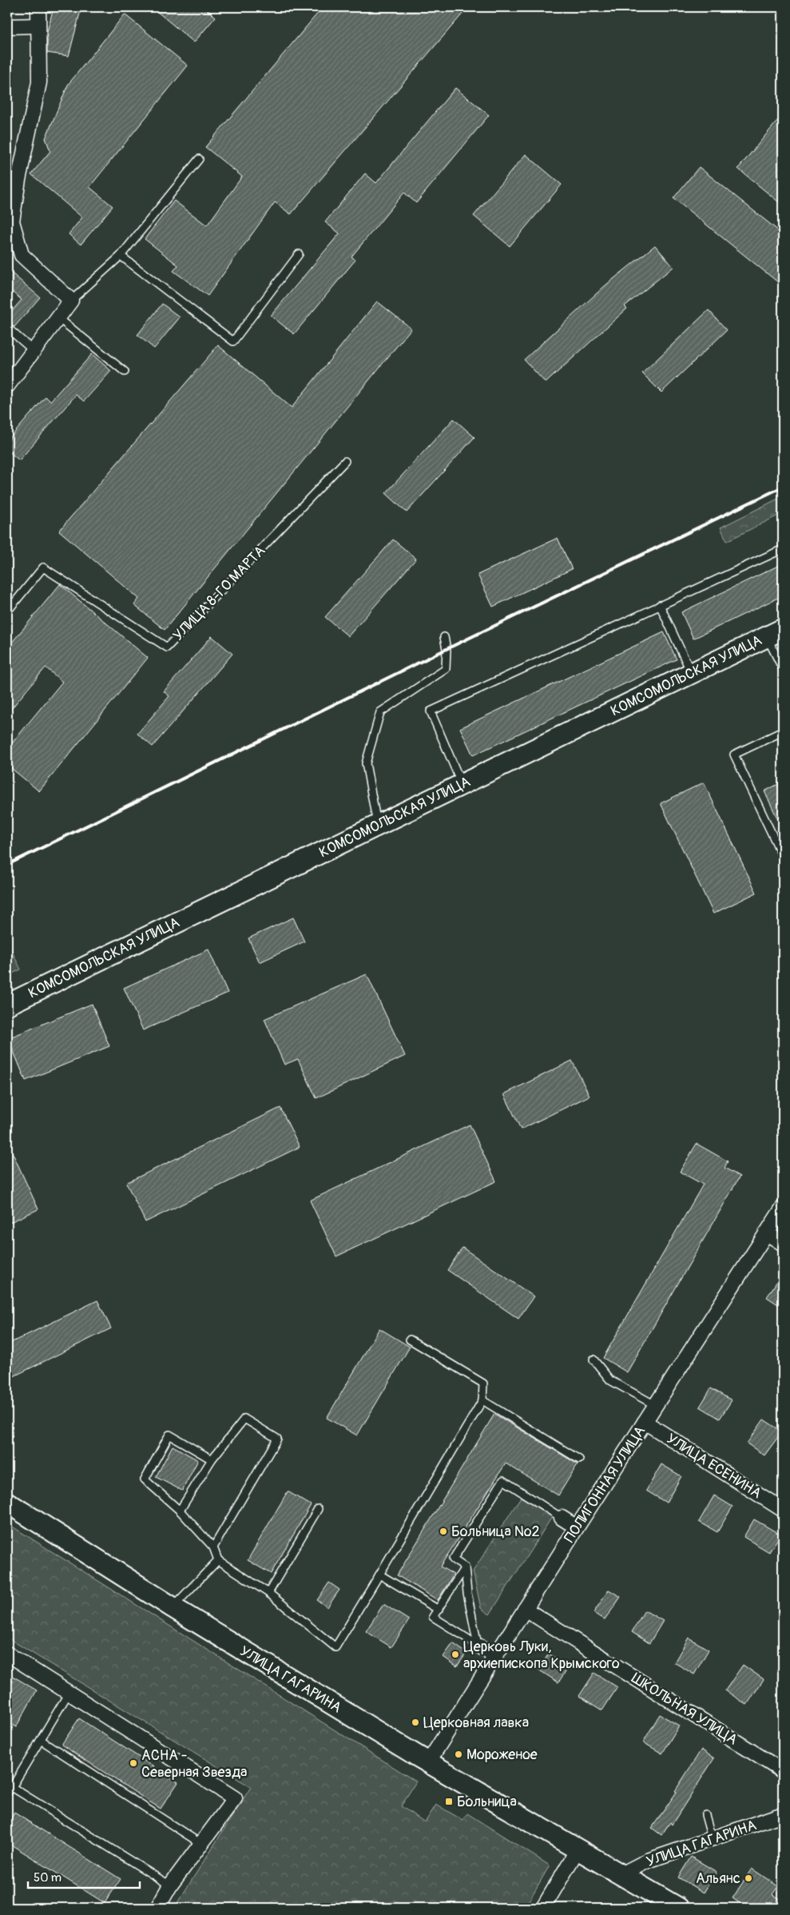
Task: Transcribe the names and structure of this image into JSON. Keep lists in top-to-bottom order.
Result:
{
  "streets": {
    "street": [
      "КОМСОМОЛЬСКАЯ УЛИЦА",
      "УЛИЦА ЕСЕНИНА",
      "ПОЛИГОННАЯ УЛИЦА",
      "УЛИЦА ГАГАРИНА",
      "ШКОЛЬНАЯ УЛИЦА"
    ],
    "lane": ["УЛИЦА 8-ГО МАРТА"]
  },
  "crossings": [
    ["УЛИЦА ЕСЕНИНА", "ПОЛИГОННАЯ УЛИЦА"],
    ["ПОЛИГОННАЯ УЛИЦА", "УЛИЦА ГАГАРИНА"],
    ["ПОЛИГОННАЯ УЛИЦА", "ШКОЛЬНАЯ УЛИЦА"]
  ],
  "places": {
    "other": [
      "Больница №2",
      "Церковь Луки, архиепископа Крымского",
      "Церковная лавка",
      "Мороженое",
      "АСНА - Северная Звезда",
      "Альянс"
    ],
    "transit": ["Больница"]
  },
  "scale_bar": "50 m"
}
